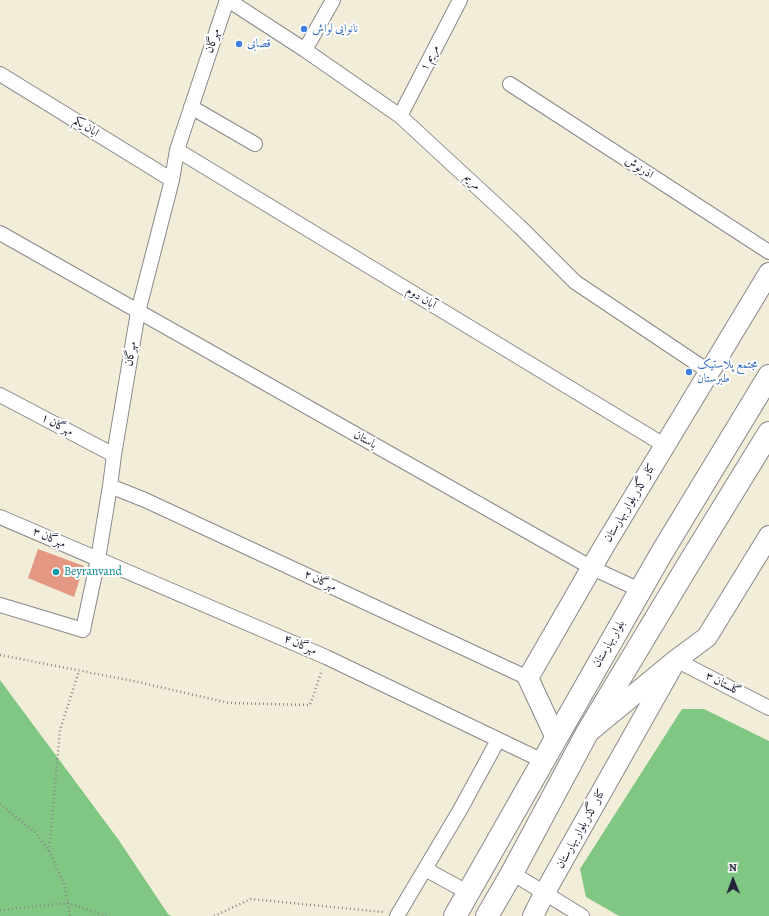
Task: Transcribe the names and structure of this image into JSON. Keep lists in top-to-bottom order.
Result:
{
  "streets": {
    "main road": ["کنار گذر بلوار بهارستان", "بلوار بهارستان"],
    "street": [
      "مهرگان",
      "مریم ۱",
      "ابان یکم",
      "اذرنوش",
      "مریم",
      "آبان دوم",
      "مهرگان ۱",
      "باستان",
      "مهرگان ۳",
      "مهرگان ۲",
      "مهرگان ۴",
      "گلستان ۳"
    ]
  },
  "crossings": [
    ["مهرگان", "ابان یکم"],
    ["مهرگان", "مریم"],
    ["مهرگان", "آبان دوم"],
    ["مهرگان", "مهرگان ۱"],
    ["مهرگان", "باستان"],
    ["مهرگان", "مهرگان ۳"],
    ["مهرگان", "مهرگان ۲"],
    ["مهرگان", "مهرگان ۴"],
    ["مریم ۱", "مریم"],
    ["مریم", "کنار گذر بلوار بهارستان"],
    ["آبان دوم", "کنار گذر بلوار بهارستان"],
    ["باستان", "کنار گذر بلوار بهارستان"],
    ["باستان", "بلوار بهارستان"],
    ["کنار گذر بلوار بهارستان", "مهرگان ۲"],
    ["کنار گذر بلوار بهارستان", "گلستان ۳"],
    ["مهرگان ۳", "مهرگان ۴"],
    ["بلوار بهارستان", "مهرگان ۴"]
  ],
  "places": [
    "نانوایی لواش",
    "قصابی",
    "مجتمع پلاستیک طبرستان",
    "Beyranvand"
  ],
  "north": "top"
}
